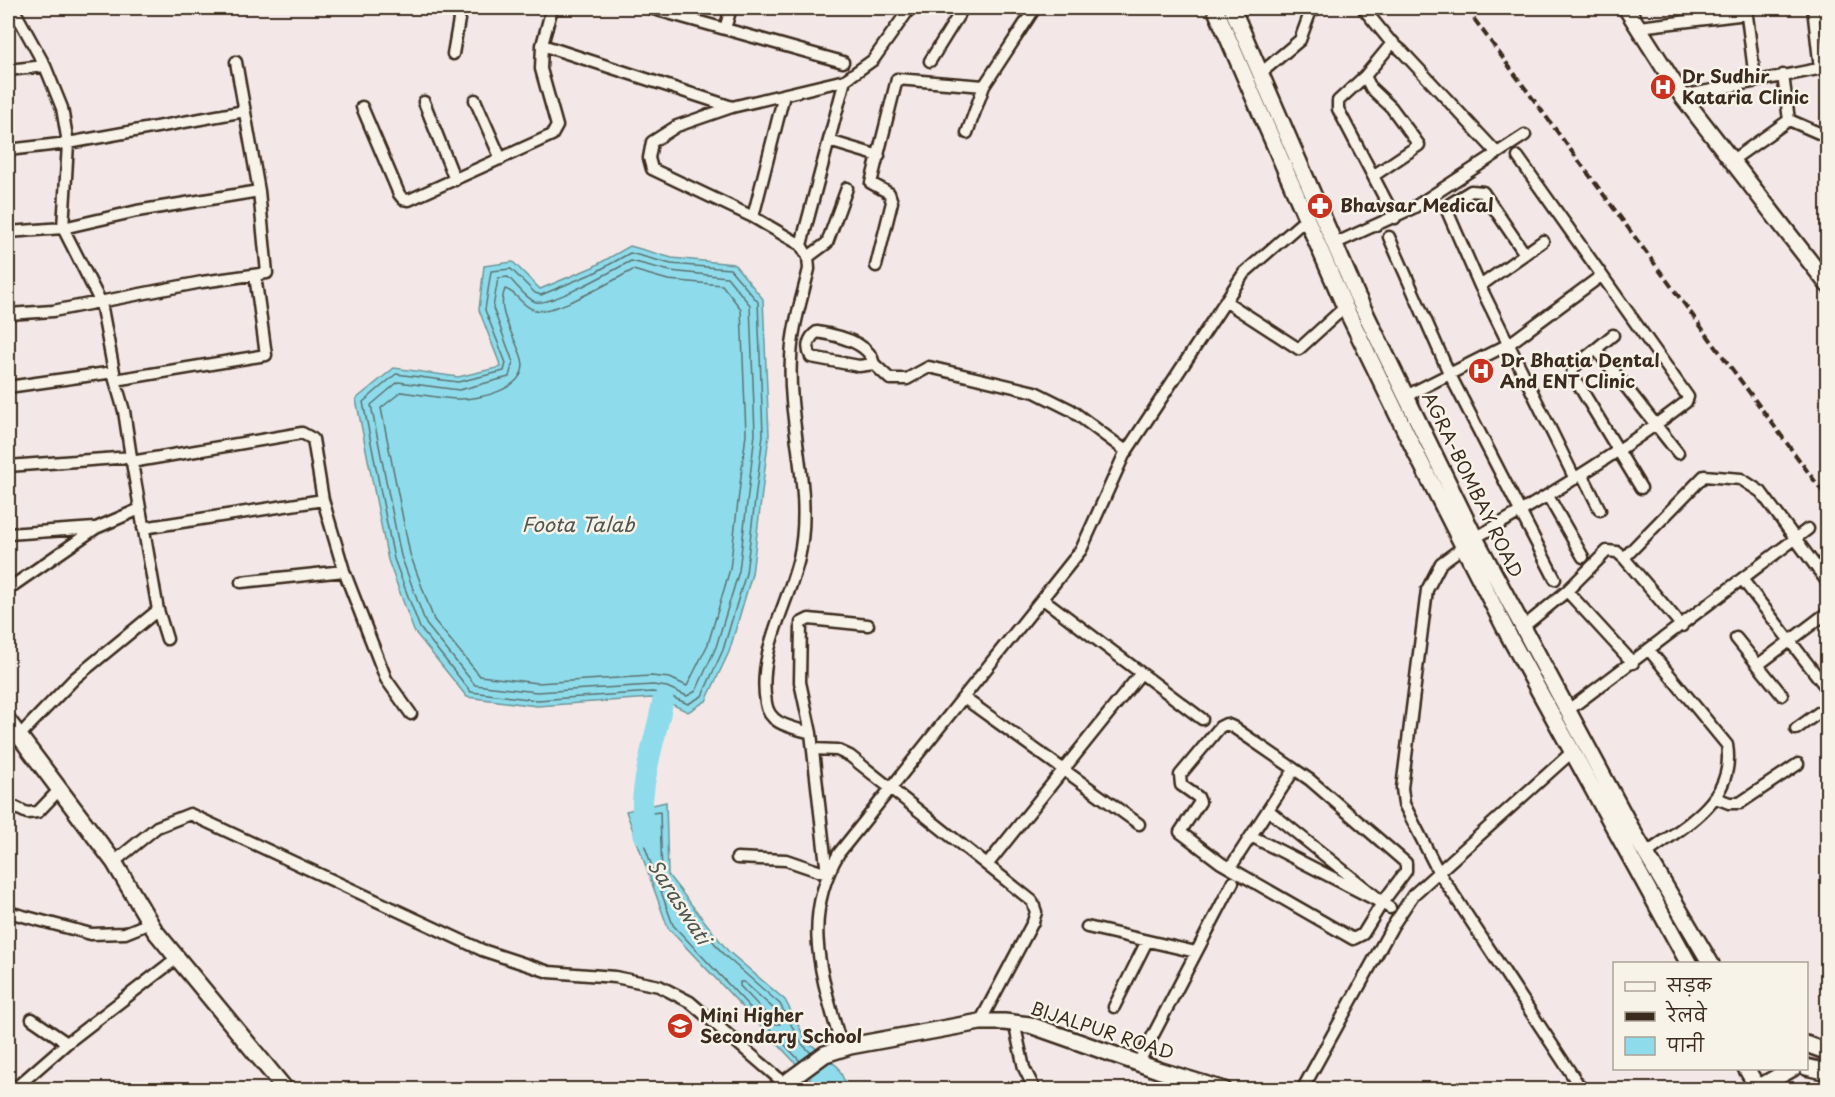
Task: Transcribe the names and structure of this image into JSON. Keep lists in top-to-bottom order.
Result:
{
  "streets": {
    "main road": ["AGRA-BOMBAY ROAD", "BIJALPUR ROAD"]
  },
  "water": ["Foota Talab", "Saraswati"],
  "places": {
    "hospital": ["Dr Sudhir Kataria Clinic", "Dr Bhatia Dental And ENT Clinic"],
    "pharmacy": ["Bhavsar Medical"],
    "school or university": ["Mini Higher Secondary School"]
  },
  "legend": ["सड़क", "रेलवे", "पानी"]
}
